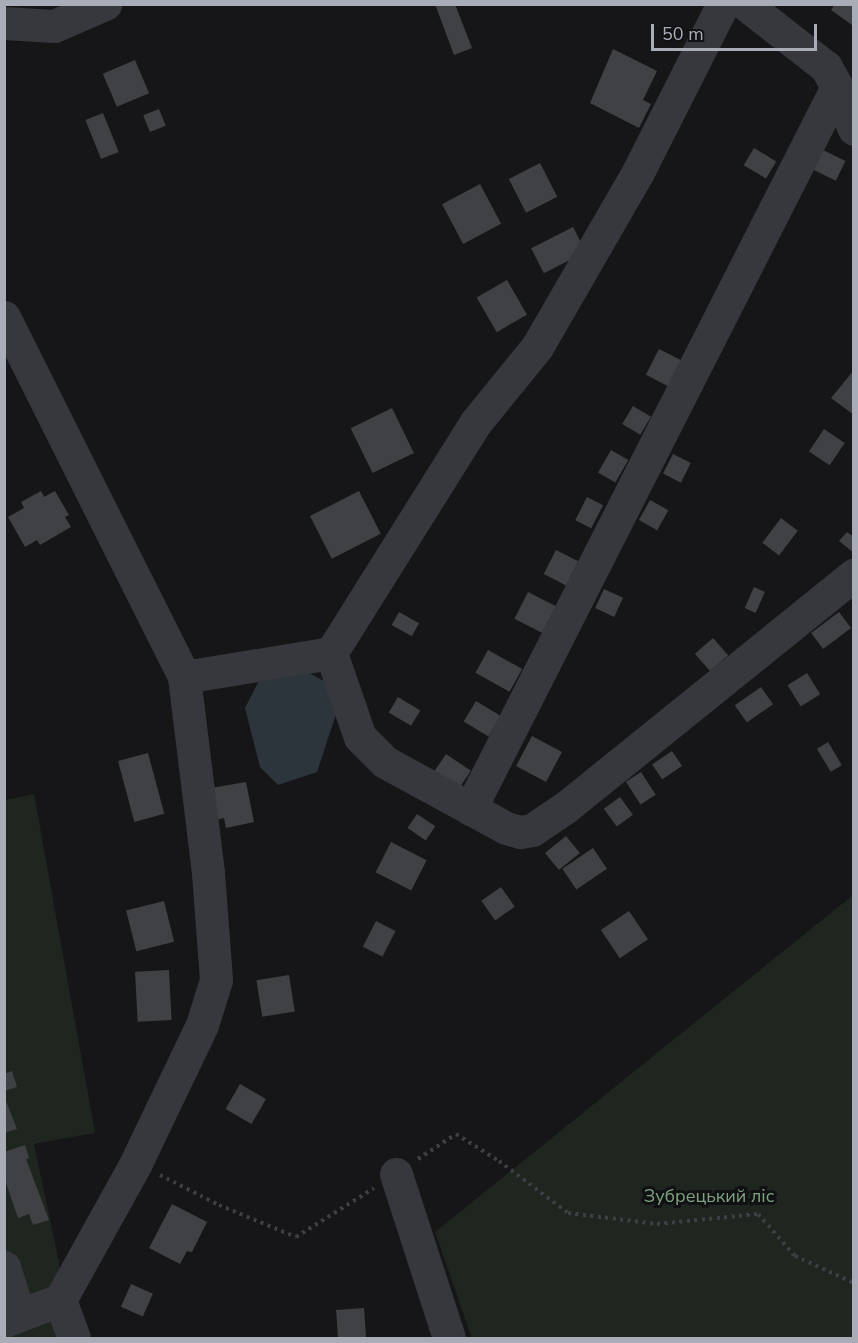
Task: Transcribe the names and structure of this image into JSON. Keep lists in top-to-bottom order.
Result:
{
  "parks": ["Зубрецький ліс"],
  "scale_bar": "50 m"
}
